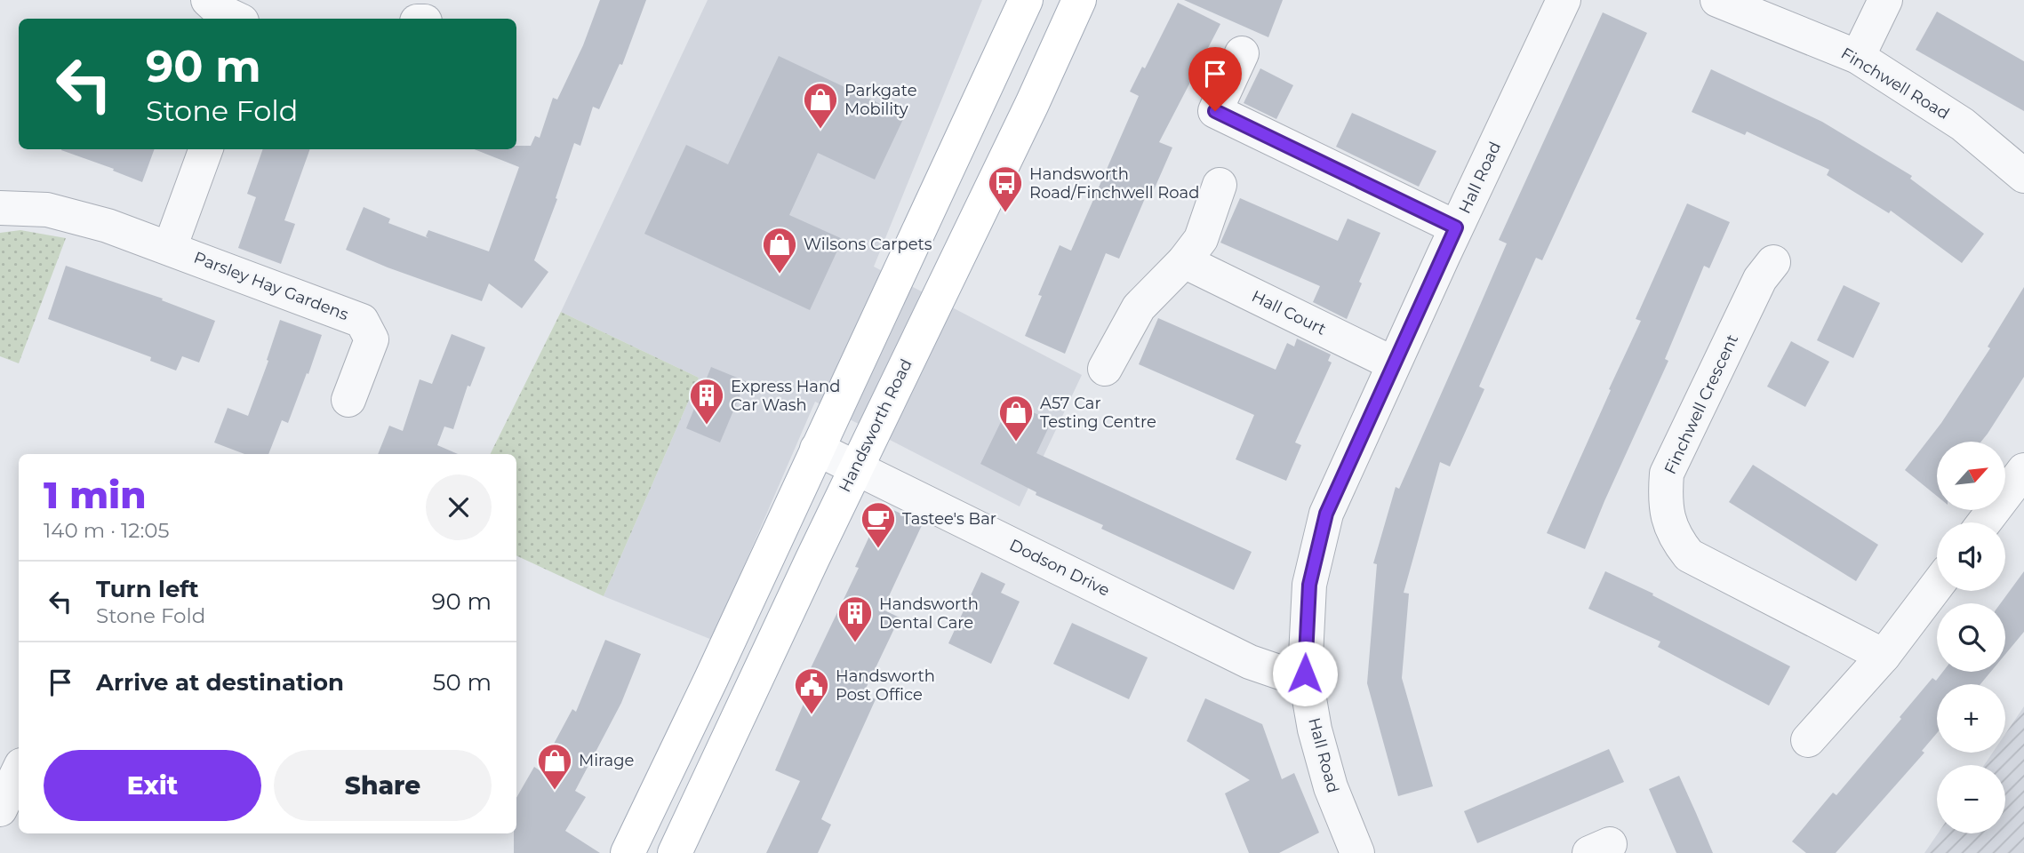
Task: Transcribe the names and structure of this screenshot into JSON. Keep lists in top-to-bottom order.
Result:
{
  "streets": {
    "main road": ["Handsworth Road"],
    "street": [
      "Finchwell Road",
      "Hall Road",
      "Parsley Hay Gardens",
      "Hall Court",
      "Finchwell Crescent",
      "Dodson Drive"
    ]
  },
  "crossings": [
    ["Hall Road", "Hall Court"],
    ["Hall Road", "Dodson Drive"],
    ["Handsworth Road", "Dodson Drive"]
  ],
  "places": {
    "shop": [
      "Parkgate Mobility",
      "Wilsons Carpets",
      "A57 Car Testing Centre",
      "Mirage"
    ],
    "bus stop": ["Handsworth Road/Finchwell Road"],
    "building": ["Express Hand Car Wash", "Handsworth Dental Care"],
    "cafe": ["Tastee's Bar"],
    "public building": ["Handsworth Post Office"]
  },
  "north": "top right",
  "page": {
    "turn": ["90 m", "Stone Fold"],
    "map_buttons": ["+", "−"],
    "heading": ["1 min", "140 m · 12:05"],
    "list": [
      {
        "name": "Turn left",
        "note": "Stone Fold",
        "value": "90 m"
      },
      {
        "name": "Arrive at destination",
        "value": "50 m"
      }
    ],
    "buttons": ["Exit", "Share"]
  }
}
